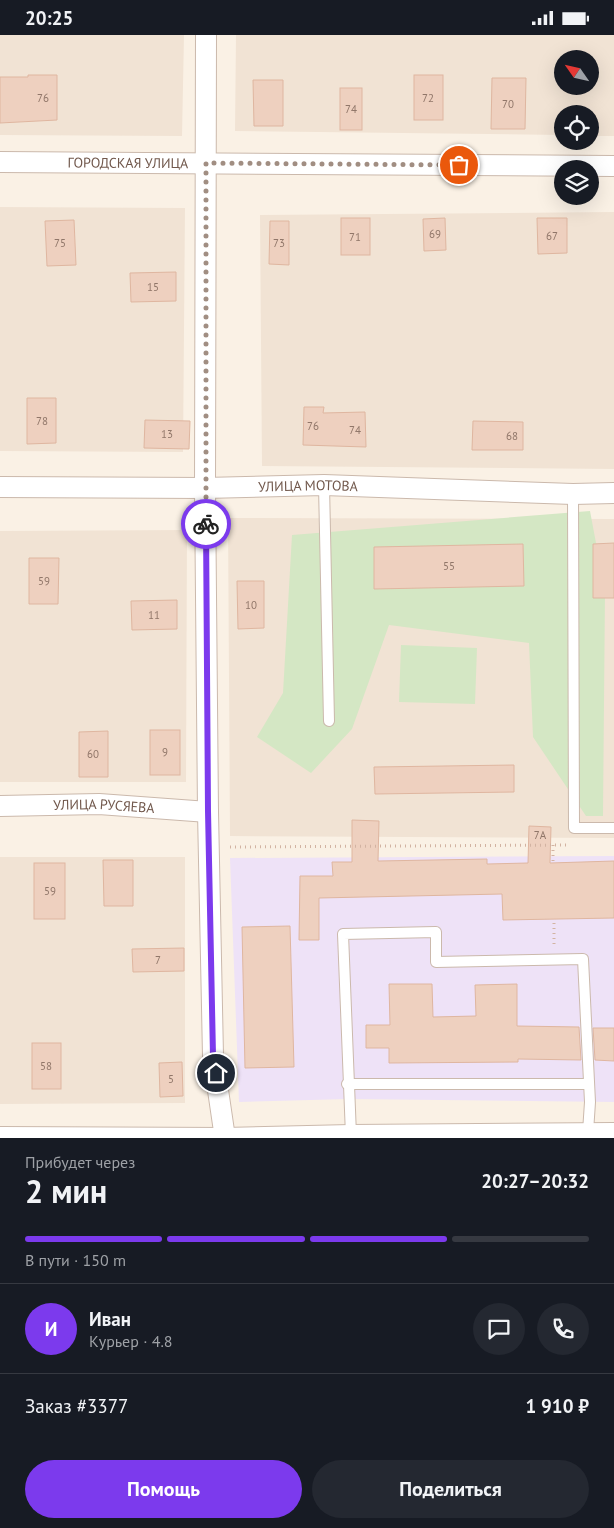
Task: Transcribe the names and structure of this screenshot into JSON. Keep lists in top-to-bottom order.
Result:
{
  "streets": {
    "street": ["ГОРОДСКАЯ УЛИЦА", "УЛИЦА МОТОВА", "УЛИЦА РУСЯЕВА"]
  },
  "house_numbers": [
    "76",
    "72",
    "70",
    "74",
    "69",
    "67",
    "71",
    "75",
    "73",
    "15",
    "78",
    "76",
    "74",
    "13",
    "68",
    "55",
    "59",
    "10",
    "11",
    "9",
    "60",
    "7А",
    "59",
    "7",
    "58",
    "5"
  ],
  "north": "top left",
  "page": {
    "status": "20:25",
    "heading": ["2 мин", "Прибудет через", "20:27–20:32"],
    "panel": [
      "Иван",
      "Курьер · 4.8",
      "Заказ #3377",
      "1 910 ₽"
    ],
    "bar": "В пути · 150 m",
    "round": "И",
    "buttons": ["Помощь", "Поделиться"]
  }
}
